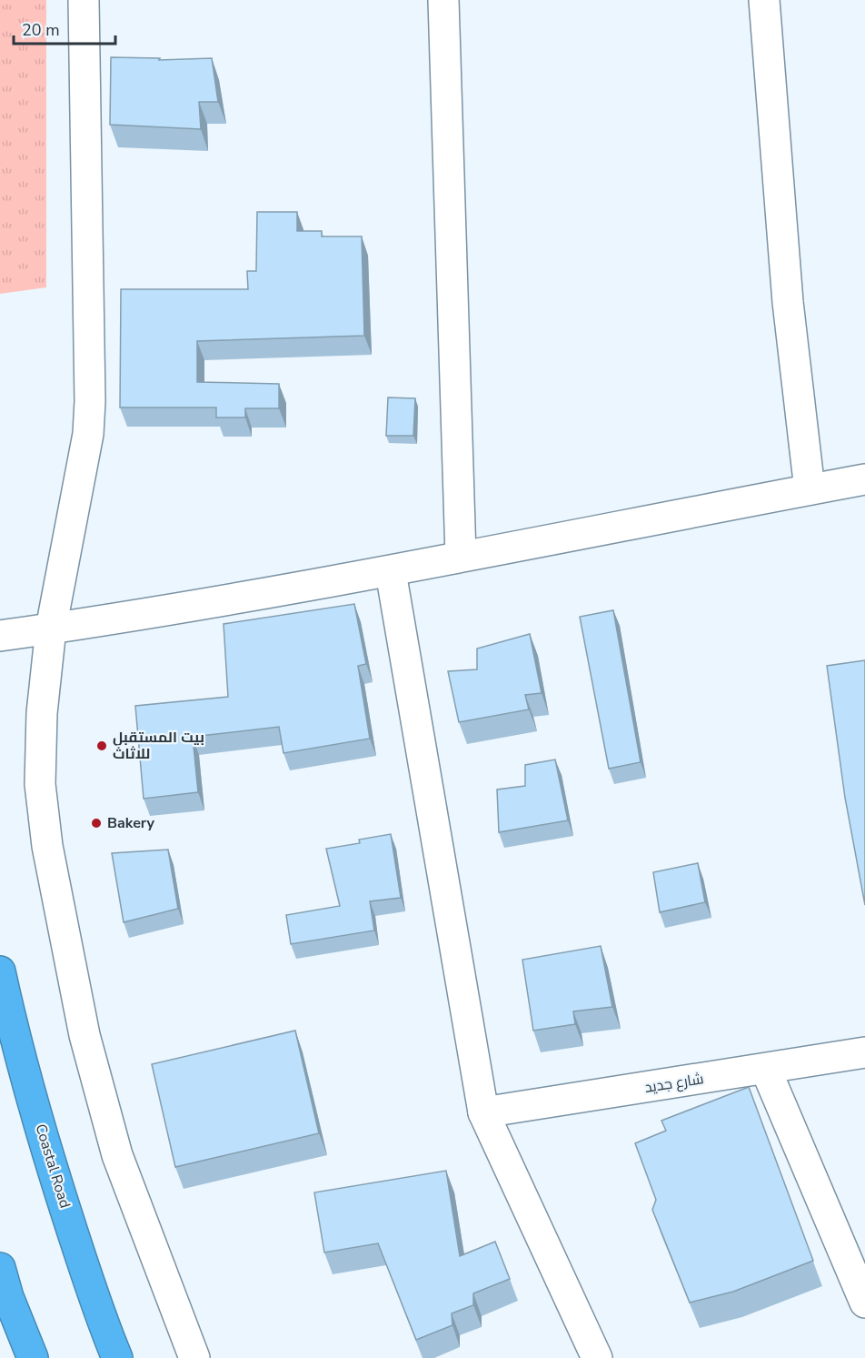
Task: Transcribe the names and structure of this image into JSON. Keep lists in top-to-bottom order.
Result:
{
  "streets": {
    "highway": ["Coastal Road"],
    "street": ["شارع جديد"]
  },
  "places": ["بيت المستقبل للاثاث", "Bakery"],
  "scale_bar": "20 m"
}
